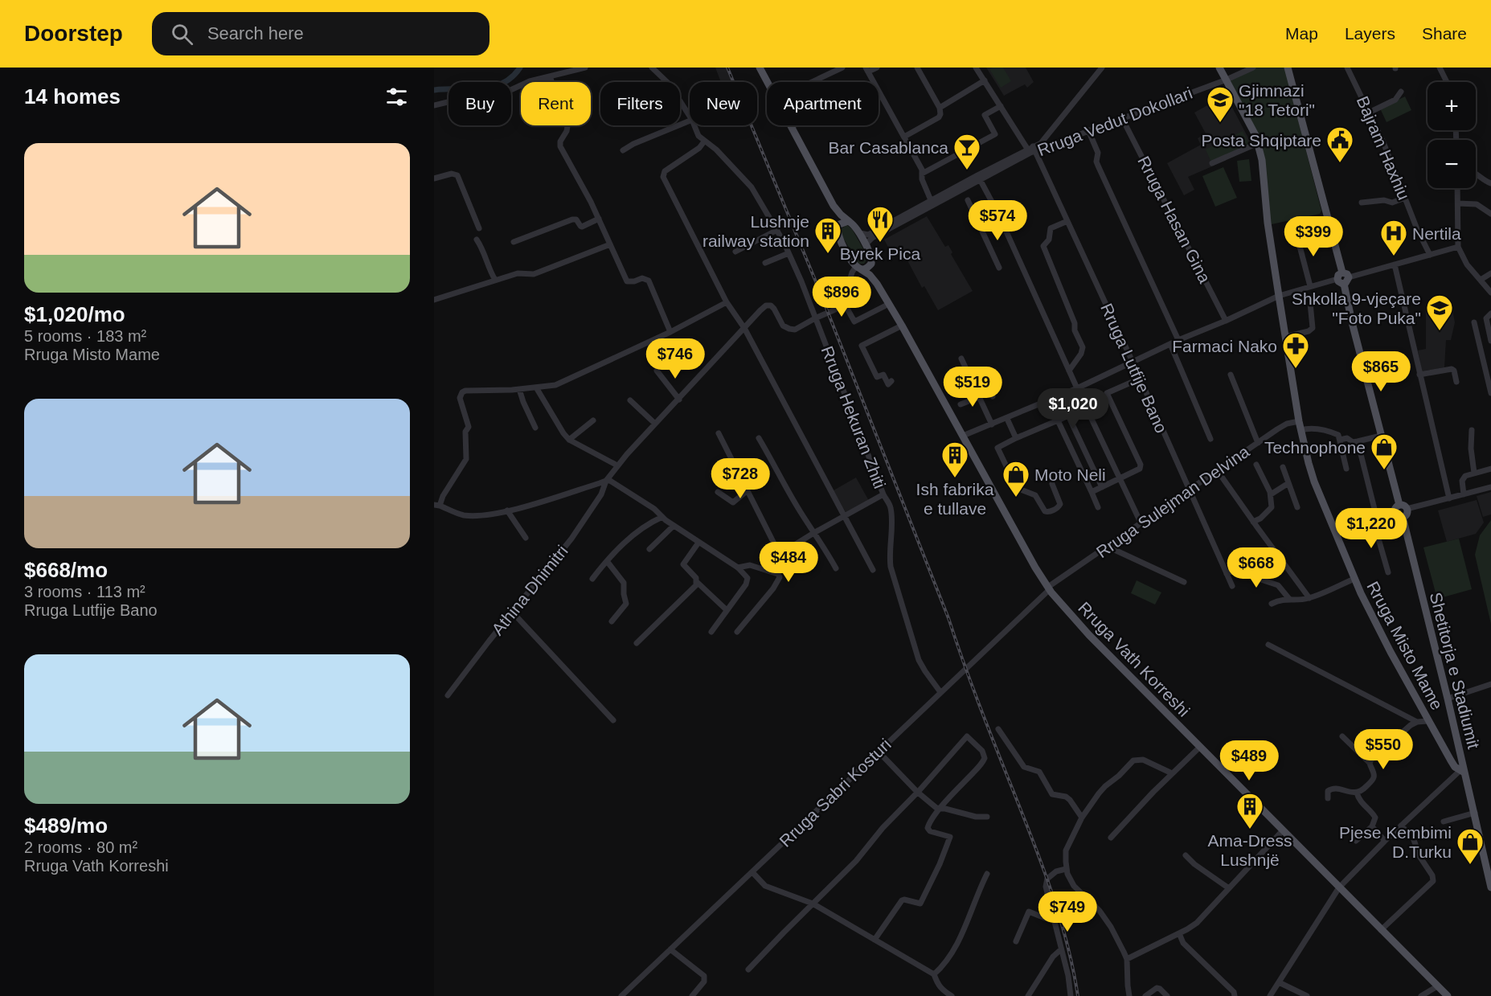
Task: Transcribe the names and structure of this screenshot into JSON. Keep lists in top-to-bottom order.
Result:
{
  "streets": {
    "main road": ["Rruga Misto Mame", "Rruga Vath Korreshi", "Shetitorja e Stadiumit"],
    "street": [
      "Rruga Vedut Dokollari",
      "Bajram Haxhiu",
      "Rruga Hasan Gina",
      "Rruga Lutfije Bano",
      "Rruga Hekuran Zhiti",
      "Rruga Sulejman Delvina",
      "Athina Dhimitri",
      "Rruga Sabri Kosturi"
    ]
  },
  "crossings": [
    ["Rruga Vedut Dokollari", "Rruga Hasan Gina"],
    ["Rruga Vedut Dokollari", "Rruga Lutfije Bano"],
    ["Rruga Vedut Dokollari", "Rruga Misto Mame"],
    ["Rruga Lutfije Bano", "Rruga Sulejman Delvina"],
    ["Rruga Hekuran Zhiti", "Rruga Sabri Kosturi"],
    ["Rruga Sulejman Delvina", "Rruga Misto Mame"],
    ["Rruga Sulejman Delvina", "Rruga Vath Korreshi"],
    ["Rruga Sulejman Delvina", "Rruga Sabri Kosturi"],
    ["Rruga Misto Mame", "Shetitorja e Stadiumit"],
    ["Rruga Vath Korreshi", "Rruga Sabri Kosturi"]
  ],
  "places": {
    "school or university": ["Gjimnazi \"18 Tetori\"", "Shkolla 9-vjeçare \"Foto Puka\""],
    "public building": ["Posta Shqiptare"],
    "bar": ["Bar Casablanca"],
    "restaurant": ["Byrek Pica"],
    "building": ["Lushnje railway station", "Ish fabrika e tullave", "Ama-Dress Lushnjë"],
    "hospital": ["Nertila"],
    "pharmacy": ["Farmaci Nako"],
    "shop": ["Technophone", "Moto Neli", "Pjese Kembimi D.Turku"]
  },
  "page": {
    "header": "Doorstep",
    "search": "Search here",
    "nav": ["Map", "Layers", "Share"],
    "heading": "14 homes",
    "map_buttons": ["+", "−"],
    "chip": [
      "Buy",
      "Rent",
      "Filters",
      "New",
      "Apartment"
    ],
    "list": [
      {
        "name": "$1,020/mo",
        "note": "5 rooms · 183 m² · Rruga Misto Mame"
      },
      {
        "name": "$668/mo",
        "note": "3 rooms · 113 m² · Rruga Lutfije Bano"
      },
      {
        "name": "$489/mo",
        "note": "2 rooms · 80 m² · Rruga Vath Korreshi"
      }
    ],
    "price": [
      "$574",
      "$399",
      "$896",
      "$746",
      "$865",
      "$519",
      "$1,020",
      "$728",
      "$1,220",
      "$484",
      "$668",
      "$550",
      "$489",
      "$749"
    ]
  }
}
